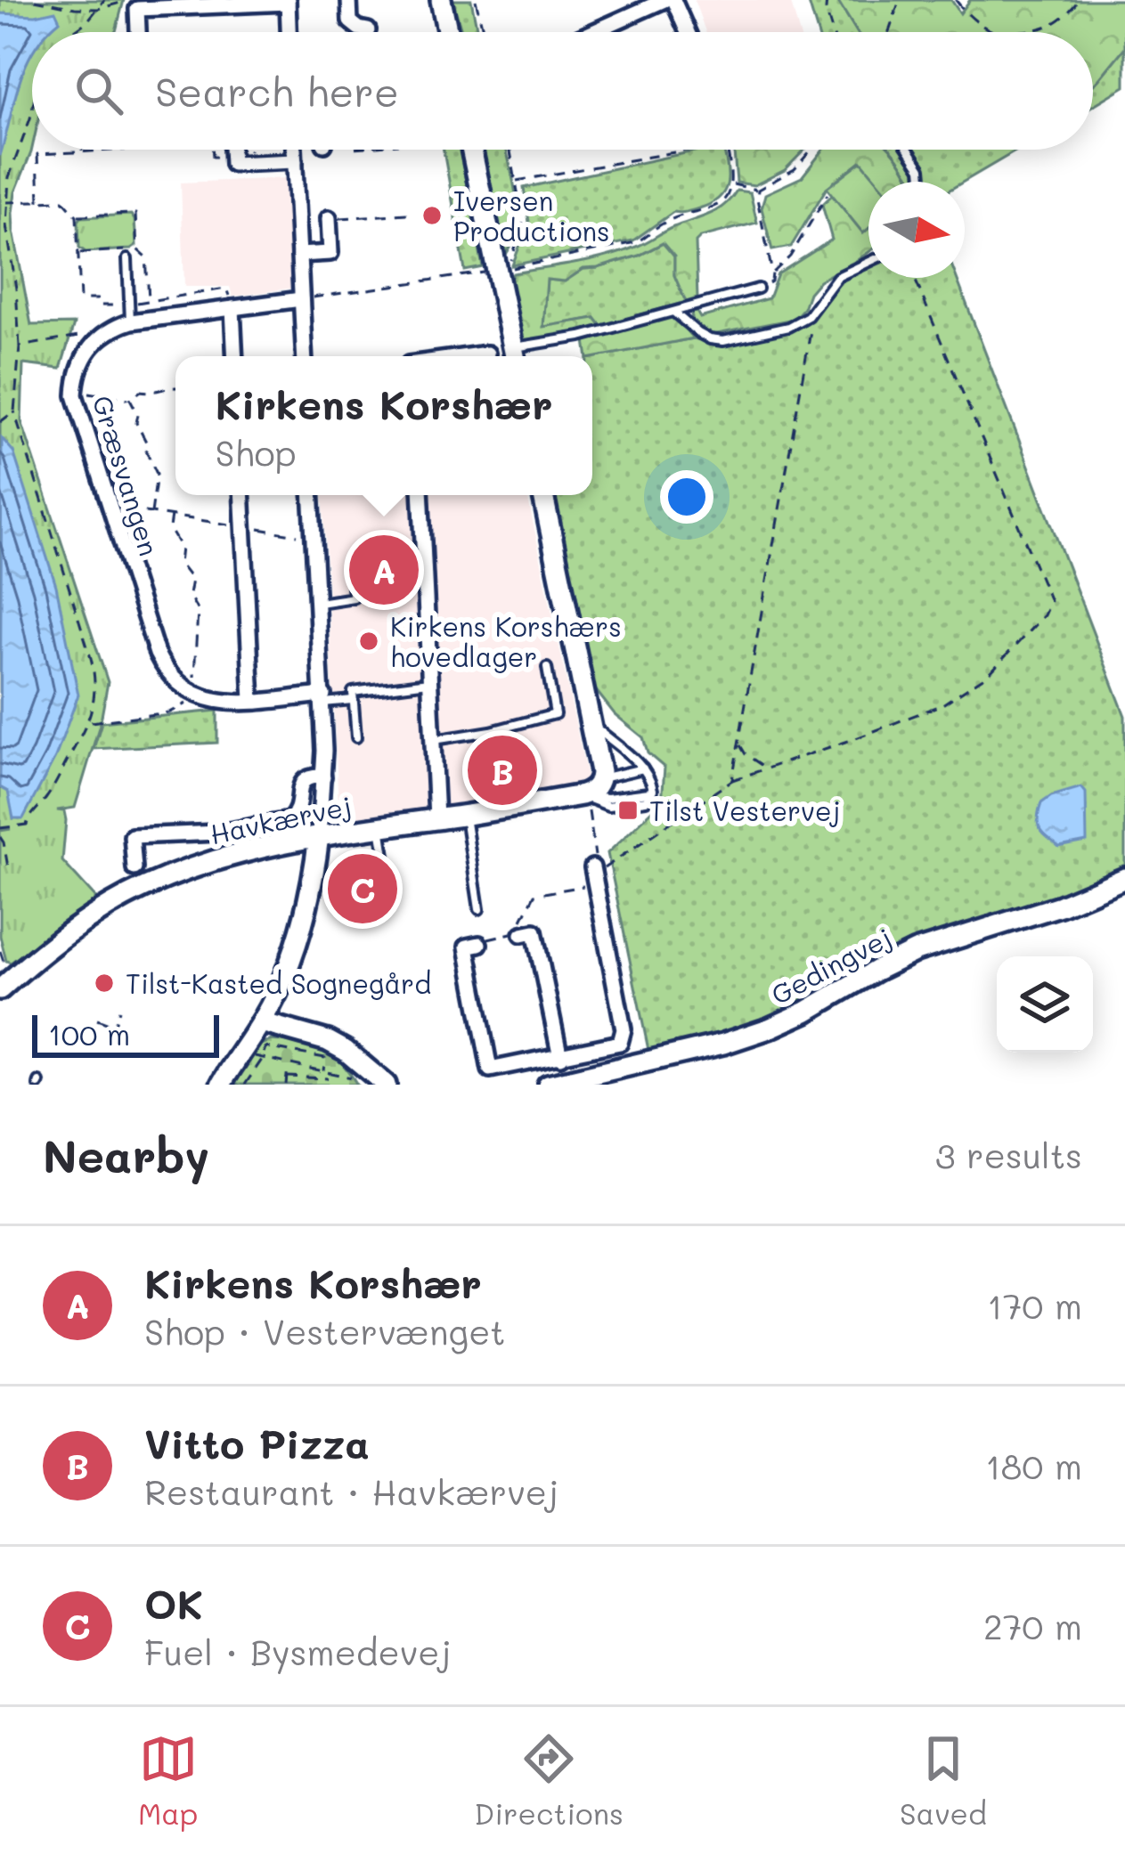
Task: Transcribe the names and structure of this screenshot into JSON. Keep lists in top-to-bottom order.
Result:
{
  "streets": {
    "street": ["Græsvangen", "Havkærvej", "Gedingvej"]
  },
  "places": {
    "other": ["Iversen Productions", "Kirkens Korshærs hovedlager", "Tilst-Kasted Sognegård"],
    "transit": ["Tilst Vestervej"]
  },
  "scale_bar": "100 m",
  "north": "right",
  "page": {
    "search": "Search here",
    "popup": ["Kirkens Korshær", "Shop"],
    "pins": ["A", "B", "C"],
    "scale": "100 m",
    "heading": ["Nearby", "3 results"],
    "list": [
      {
        "mark": "A",
        "name": "Kirkens Korshær",
        "note": "Shop · Vestervænget",
        "value": "170 m"
      },
      {
        "mark": "B",
        "name": "Vitto Pizza",
        "note": "Restaurant · Havkærvej",
        "value": "180 m"
      },
      {
        "mark": "C",
        "name": "OK",
        "note": "Fuel · Bysmedevej",
        "value": "270 m"
      }
    ],
    "nav": ["Map", "Directions", "Saved"]
  }
}
